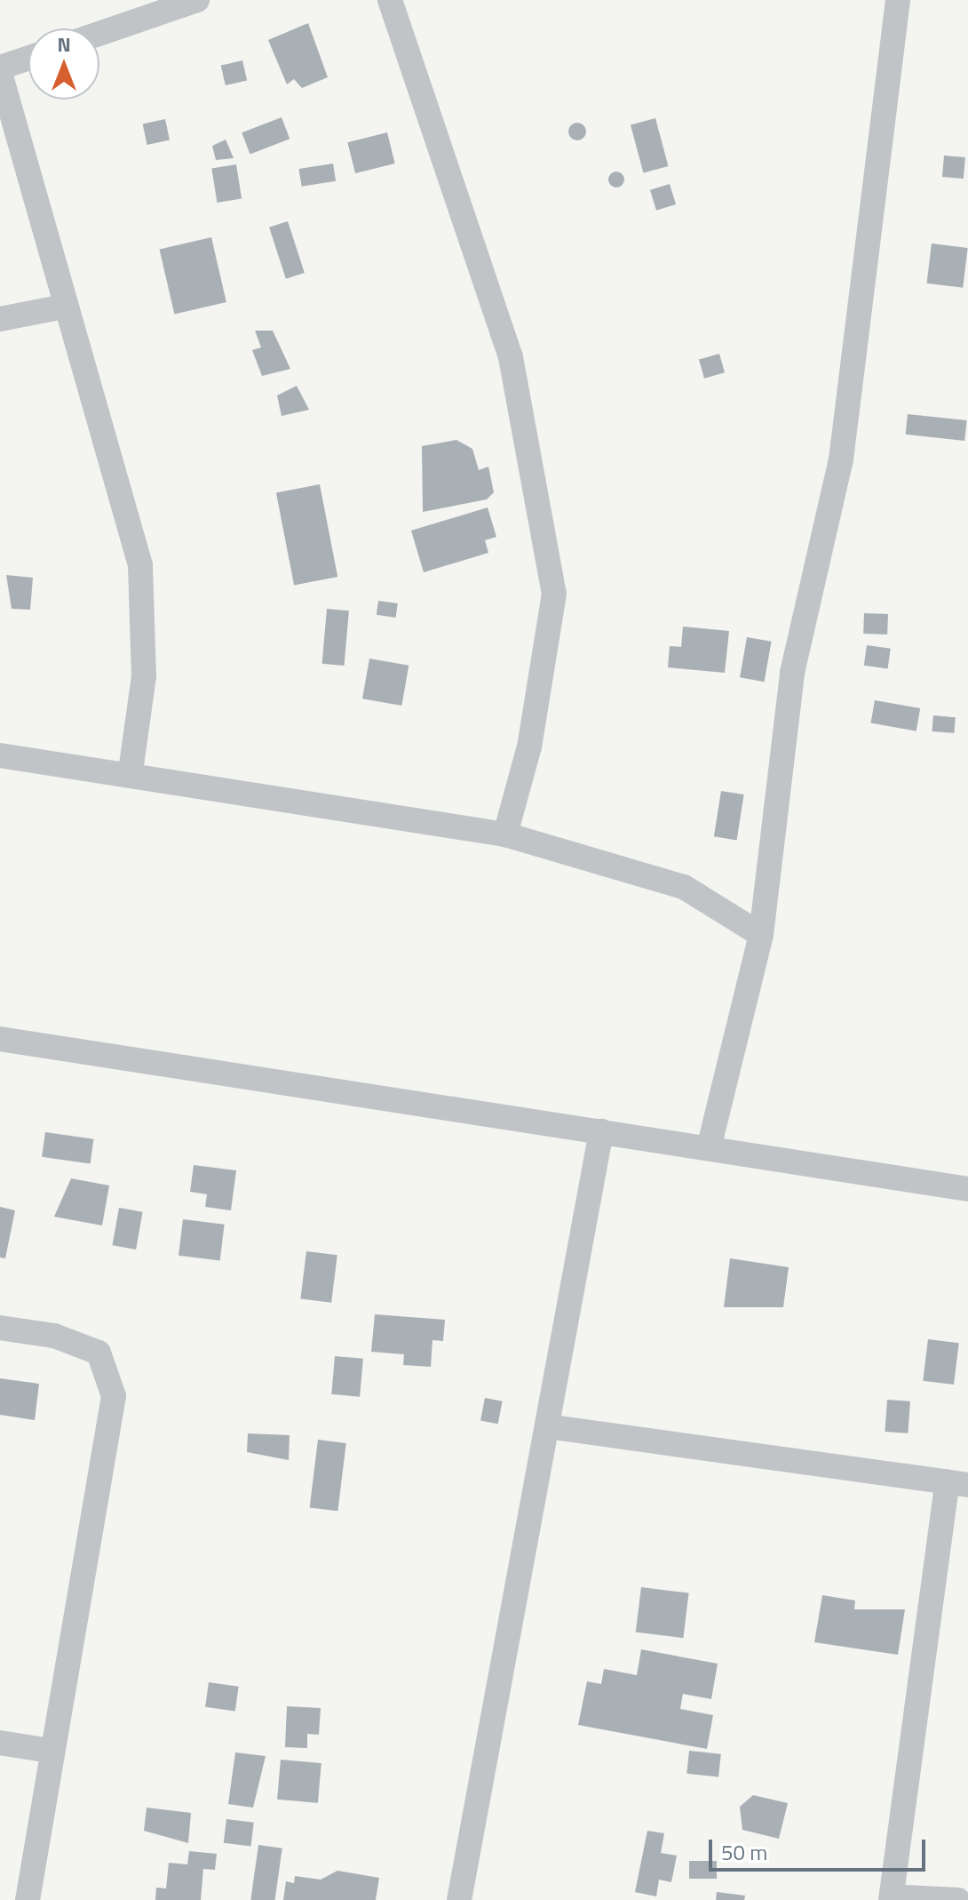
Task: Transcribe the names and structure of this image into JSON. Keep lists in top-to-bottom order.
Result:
{
  "scale_bar": "50 m",
  "north": "top"
}
